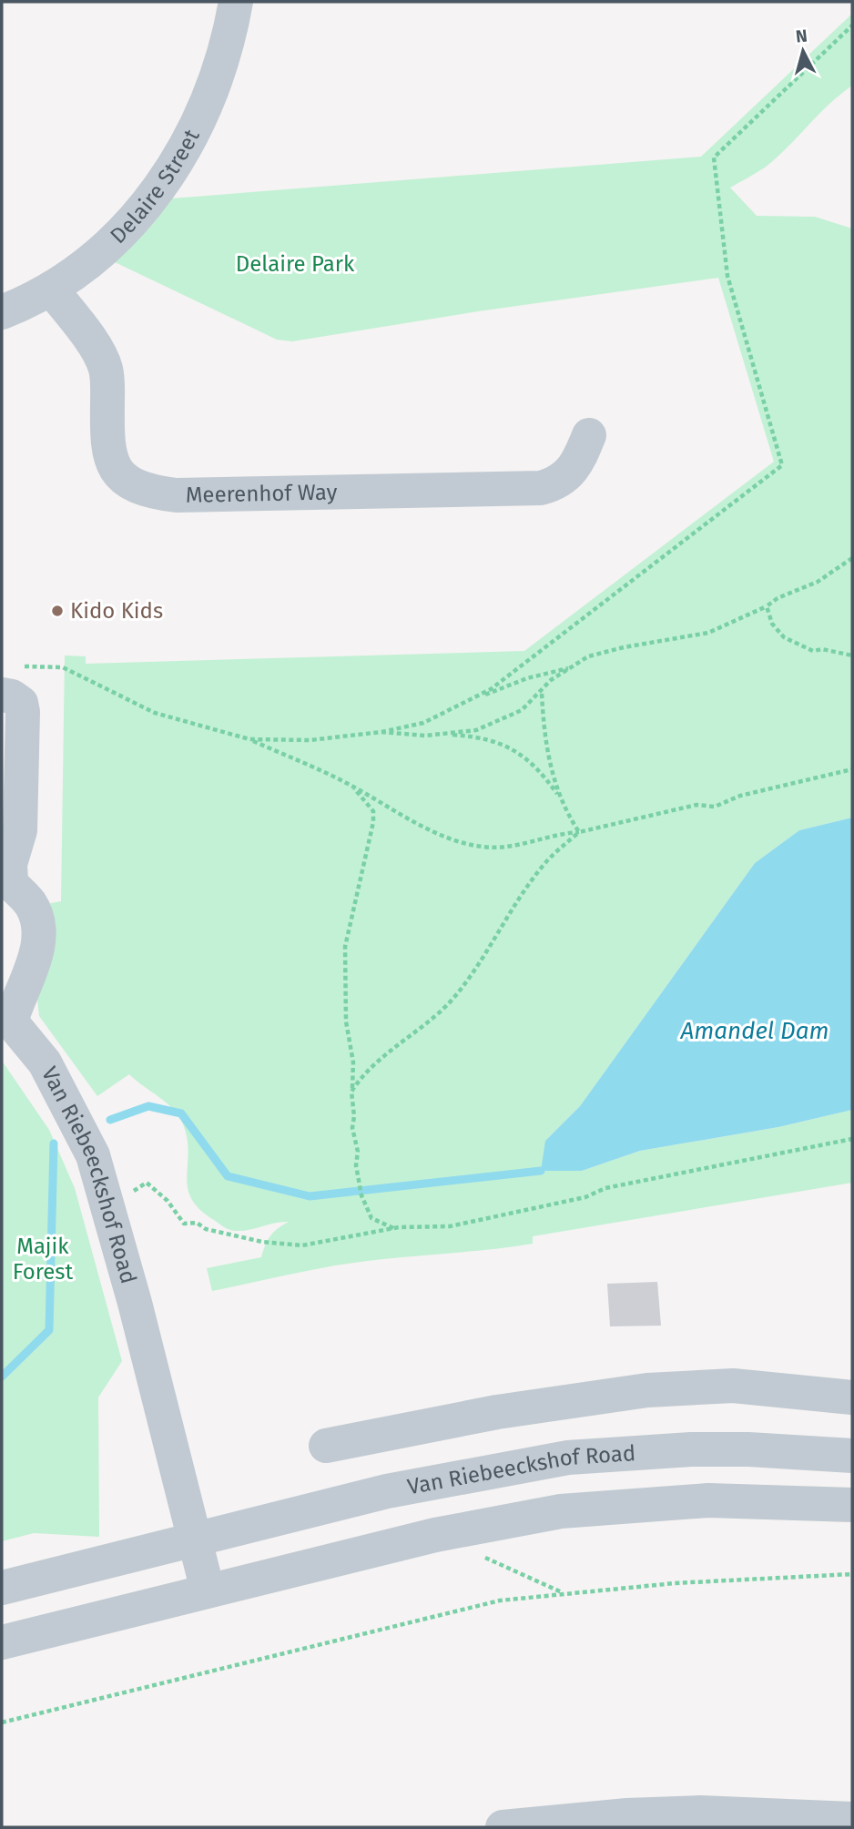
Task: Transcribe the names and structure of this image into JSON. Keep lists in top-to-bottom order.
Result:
{
  "streets": {
    "street": ["Delaire Street", "Meerenhof Way", "Van Riebeeckshof Road"]
  },
  "crossings": [
    ["Delaire Street", "Meerenhof Way"]
  ],
  "water": ["Amandel Dam"],
  "parks": ["Delaire Park", "Majik Forest"],
  "places": ["Kido Kids"],
  "north": "top"
}
